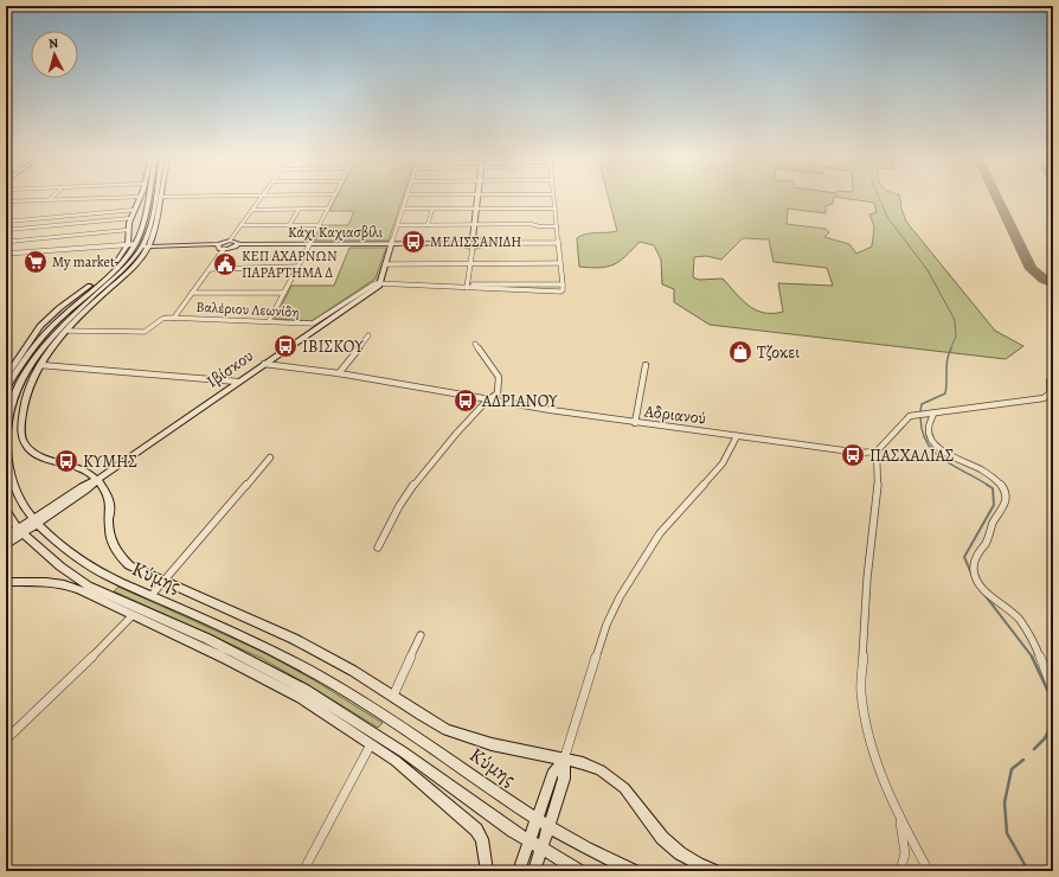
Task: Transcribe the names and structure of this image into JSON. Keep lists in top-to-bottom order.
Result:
{
  "streets": {
    "street": [
      "Κάχι Καχιασβίλι",
      "Βαλέριου Λεωνίδη",
      "Ιβίσκου",
      "Αδριανού",
      "Κύμης"
    ]
  },
  "crossings": [
    ["Βαλέριου Λεωνίδη", "Ιβίσκου"],
    ["Ιβίσκου", "Αδριανού"],
    ["Ιβίσκου", "Κύμης"]
  ],
  "places": {
    "bus stop": [
      "ΜΕΛΙΣΣΑΝΙΔΗ",
      "ΙΒΙΣΚΟΥ",
      "ΑΔΡΙΑΝΟΥ",
      "ΠΑΣΧΑΛΙΑΣ",
      "ΚΥΜΗΣ"
    ],
    "supermarket": ["My market"],
    "public building": ["ΚΕΠ ΑΧΑΡΝΩΝ ΠΑΡΑΡΤΗΜΑ Δ"],
    "shop": ["Τζοκει"]
  },
  "north": "top"
}
